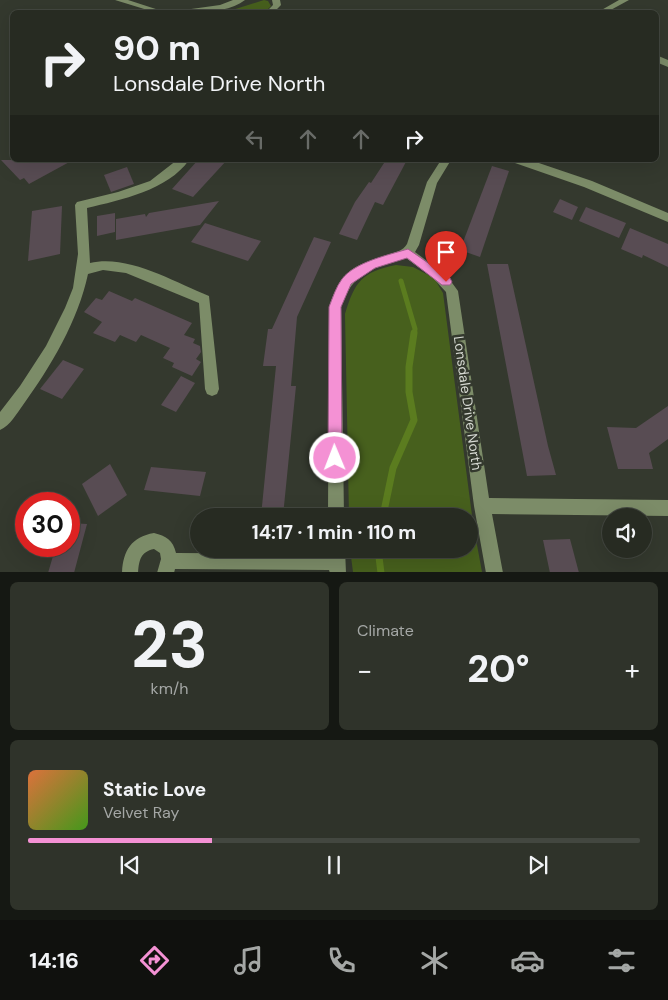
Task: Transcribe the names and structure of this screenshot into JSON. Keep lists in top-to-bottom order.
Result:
{
  "streets": {
    "street": ["Lonsdale Drive North"]
  },
  "page": {
    "turn": ["90 m", "Lonsdale Drive North"],
    "limit": "30",
    "trip": "14:17 · 1 min · 110 m",
    "tile": [
      ["23", "km/h"],
      "Climate"
    ],
    "heat": ["−", "20°", "+"],
    "song": ["Static Love", "Velvet Ray"],
    "tabs": "14:16"
  }
}
